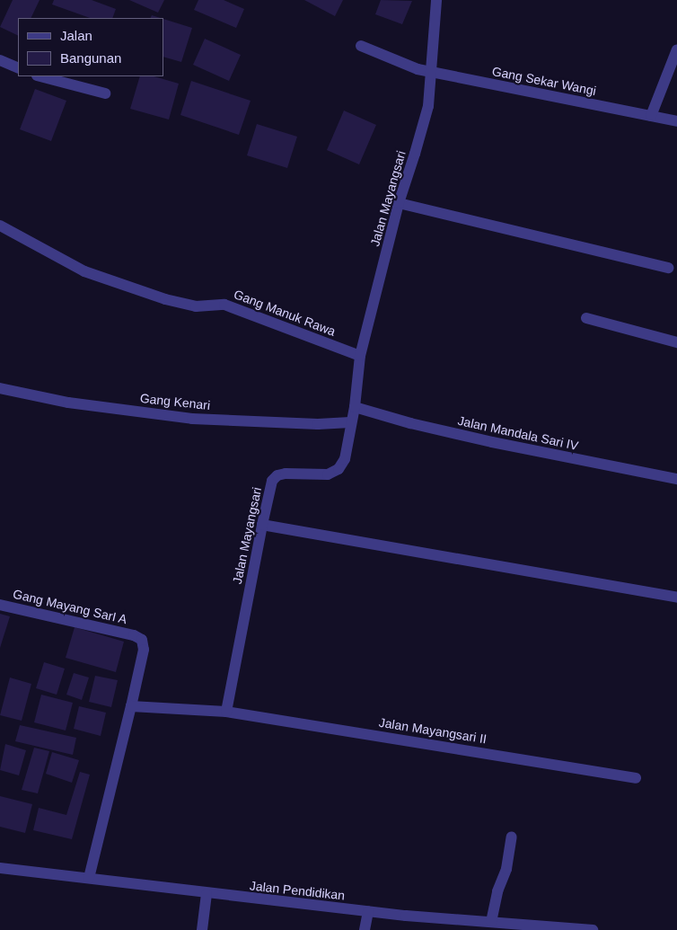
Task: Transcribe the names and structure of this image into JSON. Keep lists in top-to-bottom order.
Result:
{
  "streets": {
    "street": [
      "Gang Sekar Wangi",
      "Jalan Mayangsari",
      "Gang Manuk Rawa",
      "Gang Kenari",
      "Jalan Mandala Sari IV",
      "Gang Mayang SarI A",
      "Jalan Mayangsari II",
      "Jalan Pendidikan"
    ]
  },
  "crossings": [
    ["Gang Sekar Wangi", "Jalan Mayangsari"],
    ["Jalan Mayangsari", "Gang Manuk Rawa"],
    ["Jalan Mayangsari", "Gang Kenari"],
    ["Jalan Mayangsari", "Jalan Mandala Sari IV"],
    ["Jalan Mayangsari", "Jalan Mayangsari II"]
  ],
  "legend": ["Jalan", "Bangunan"]
}
